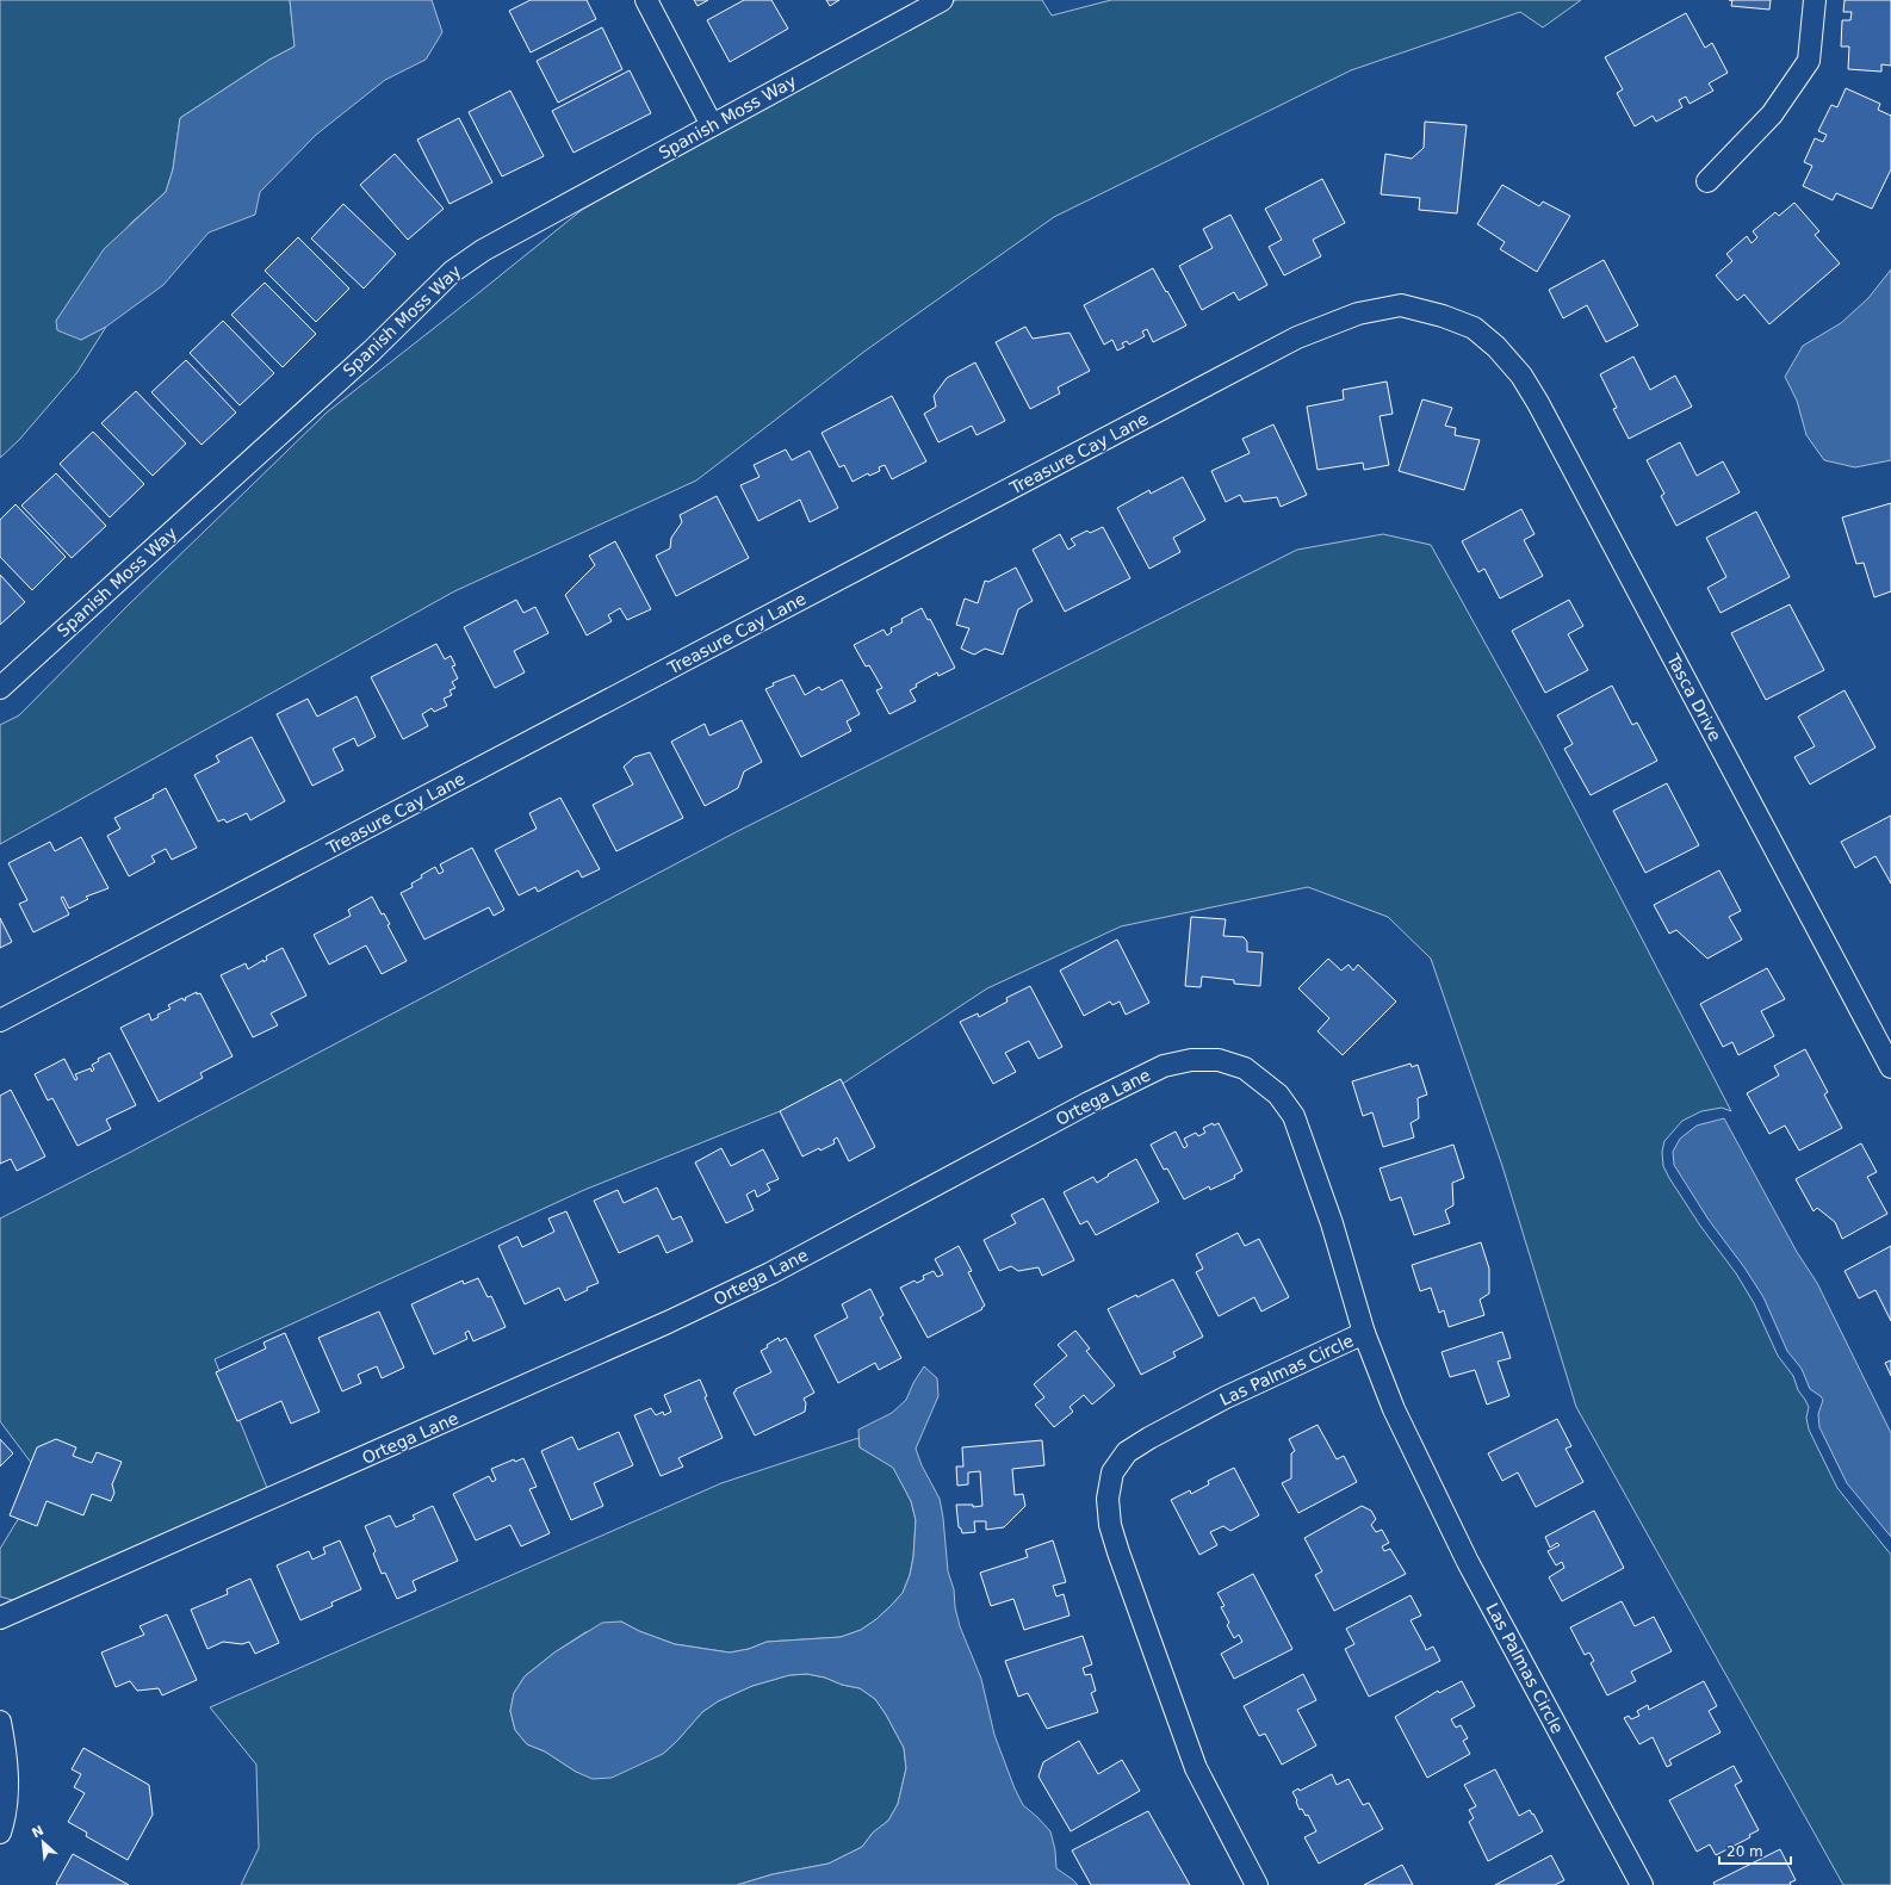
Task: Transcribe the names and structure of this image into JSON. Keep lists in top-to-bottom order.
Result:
{
  "streets": {
    "street": [
      "Spanish Moss Way",
      "Treasure Cay Lane",
      "Tasca Drive",
      "Ortega Lane",
      "Las Palmas Circle"
    ]
  },
  "crossings": [
    ["Treasure Cay Lane", "Tasca Drive"],
    ["Ortega Lane", "Las Palmas Circle"]
  ],
  "scale_bar": "20 m",
  "north": "top left"
}
